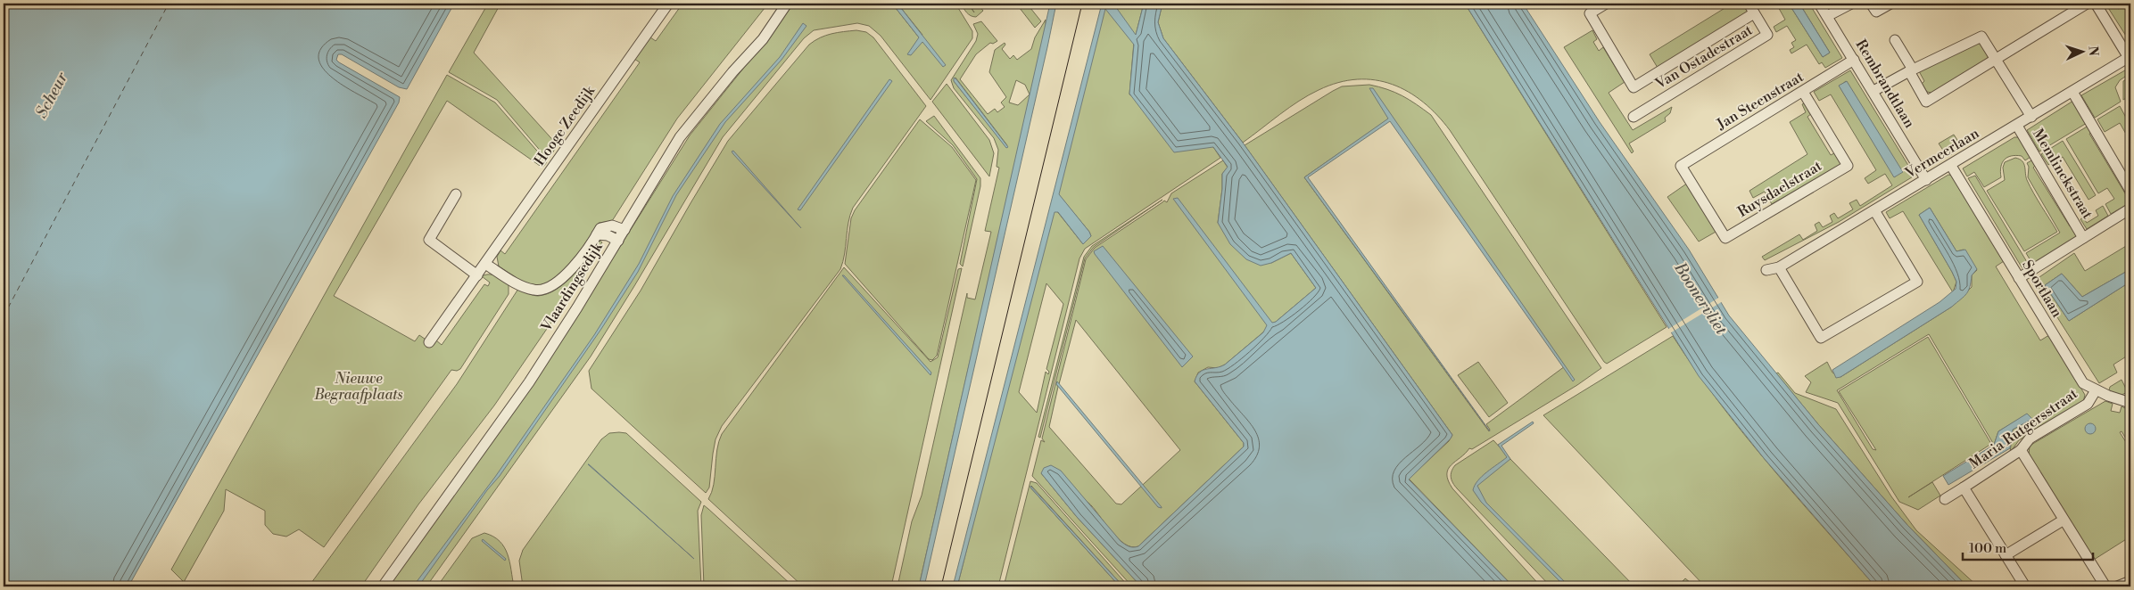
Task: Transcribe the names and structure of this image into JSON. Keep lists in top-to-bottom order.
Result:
{
  "streets": {
    "street": [
      "Van Ostadestraat",
      "Rembrandtlaan",
      "Jan Steenstraat",
      "Hooge Zeedijk",
      "Vermeerlaan",
      "Memlinckstraat",
      "Ruysdaelstraat",
      "Vlaardingsedijk",
      "Sportlaan",
      "Maria Rutgersstraat"
    ]
  },
  "crossings": [
    ["Rembrandtlaan", "Jan Steenstraat"],
    ["Rembrandtlaan", "Vermeerlaan"],
    ["Jan Steenstraat", "Ruysdaelstraat"],
    ["Vermeerlaan", "Memlinckstraat"],
    ["Vermeerlaan", "Sportlaan"],
    ["Sportlaan", "Maria Rutgersstraat"]
  ],
  "water": ["Scheur", "Boonervliet"],
  "parks": ["Nieuwe Begraafplaats"],
  "scale_bar": "100 m",
  "north": "right"
}
